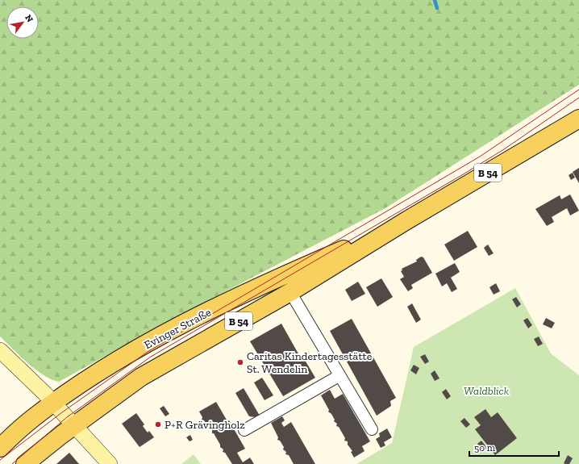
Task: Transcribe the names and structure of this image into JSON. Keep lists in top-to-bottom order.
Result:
{
  "streets": {
    "main road": ["B 54", "Evinger Straße"]
  },
  "parks": ["Waldblick"],
  "places": ["Caritas Kindertagesstätte St. Wendelin", "P+R Grävingholz"],
  "scale_bar": "50 m",
  "north": "top right"
}
